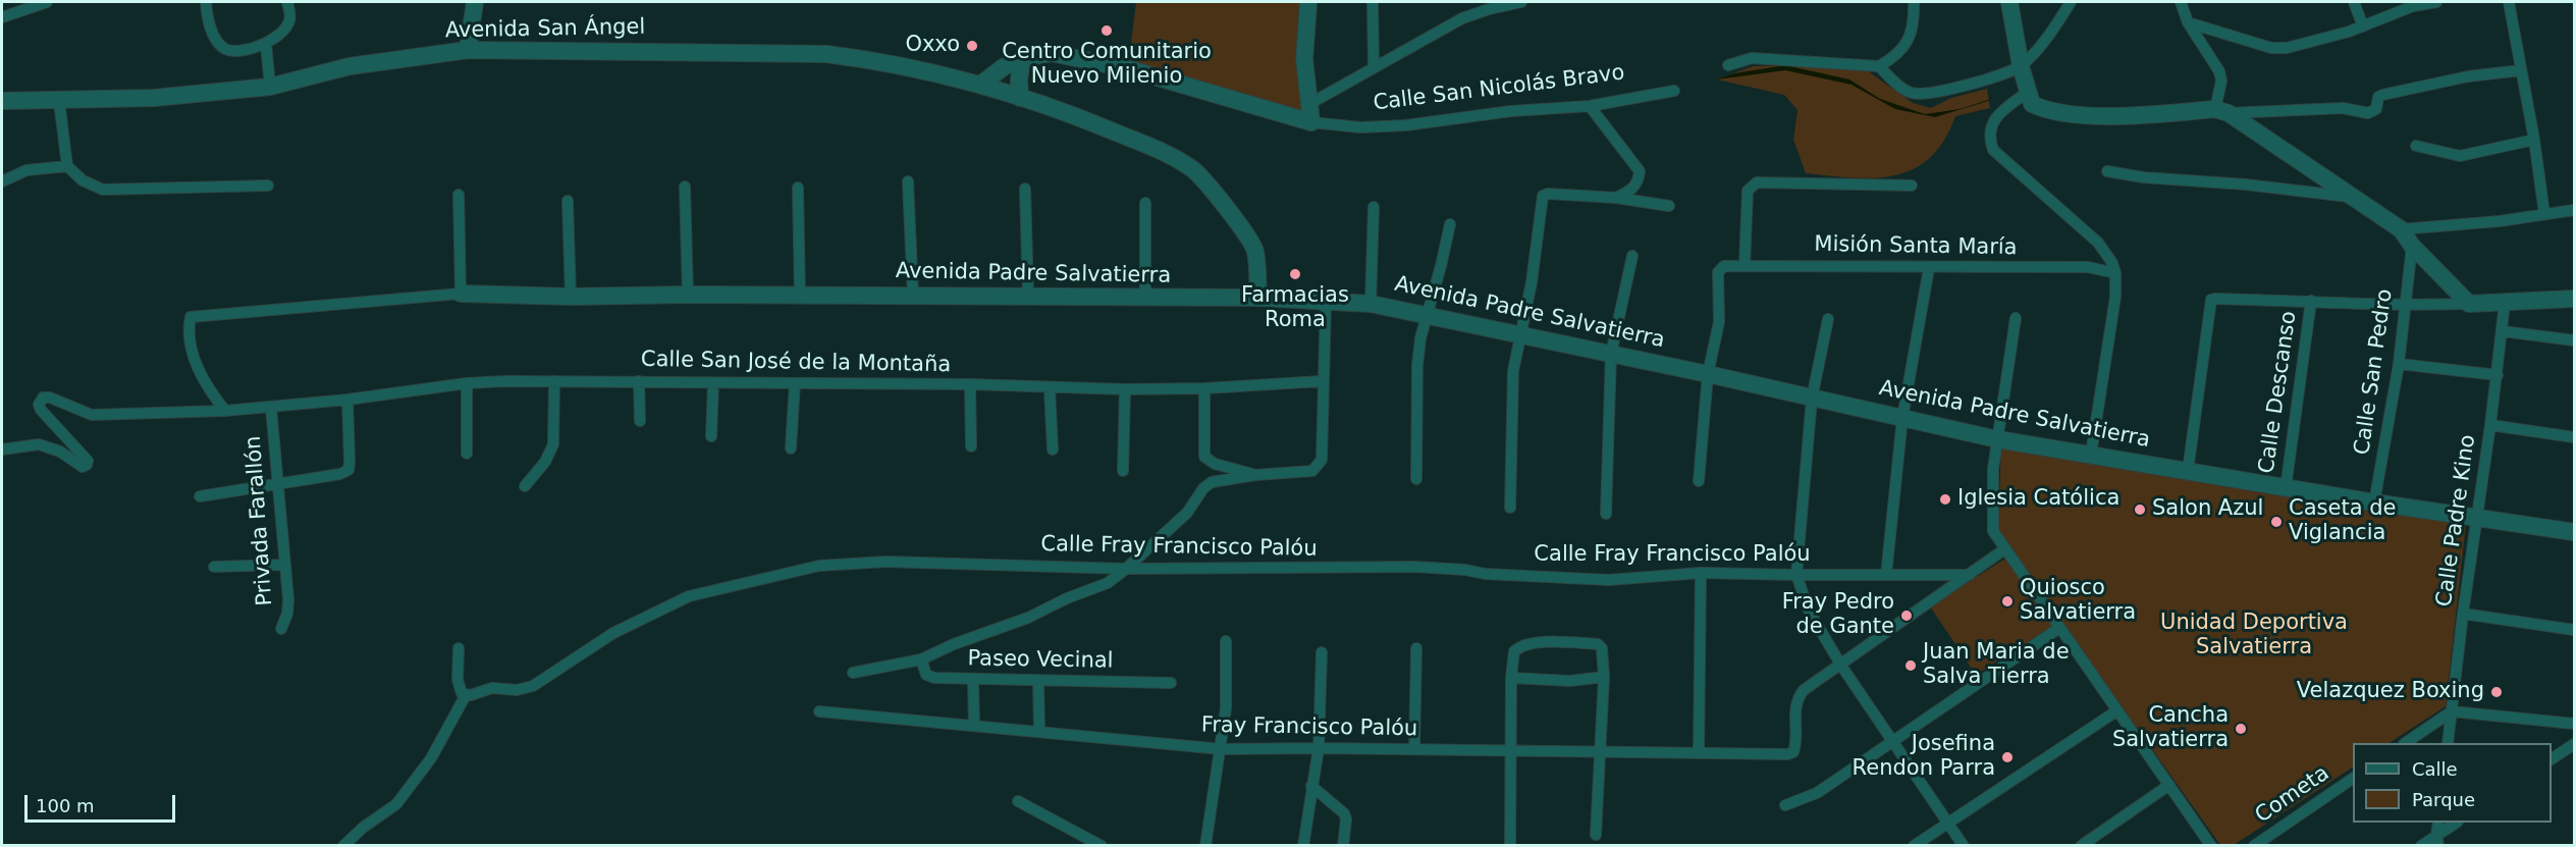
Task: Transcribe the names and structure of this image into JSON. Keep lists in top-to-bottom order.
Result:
{
  "streets": {
    "main road": ["Avenida San Ángel", "Calle San Nicolás Bravo", "Avenida Padre Salvatierra"],
    "street": [
      "Misión Santa María",
      "Calle San José de la Montaña",
      "Calle San Pedro",
      "Calle Descanso",
      "Privada Farallón",
      "Calle Padre Kino",
      "Calle Fray Francisco Palóu",
      "Paseo Vecinal",
      "Fray Francisco Palóu",
      "Cometa"
    ]
  },
  "crossings": [
    ["Avenida San Ángel", "Calle San Nicolás Bravo"],
    ["Avenida San Ángel", "Avenida Padre Salvatierra"],
    ["Misión Santa María", "Avenida Padre Salvatierra"],
    ["Avenida Padre Salvatierra", "Calle San Pedro"],
    ["Avenida Padre Salvatierra", "Calle Descanso"],
    ["Avenida Padre Salvatierra", "Calle Padre Kino"],
    ["Calle San José de la Montaña", "Privada Farallón"],
    ["Calle Fray Francisco Palóu", "Paseo Vecinal"]
  ],
  "parks": ["Unidad Deportiva Salvatierra"],
  "places": [
    "Centro Comunitario Nuevo Milenio",
    "Oxxo",
    "Farmacias Roma",
    "Iglesia Católica",
    "Salon Azul",
    "Caseta de Viglancia",
    "Quiosco Salvatierra",
    "Fray Pedro de Gante",
    "Juan Maria de Salva Tierra",
    "Velazquez Boxing",
    "Cancha Salvatierra",
    "Josefina Rendon Parra"
  ],
  "legend": ["Calle", "Parque"],
  "scale_bar": "100 m"
}
